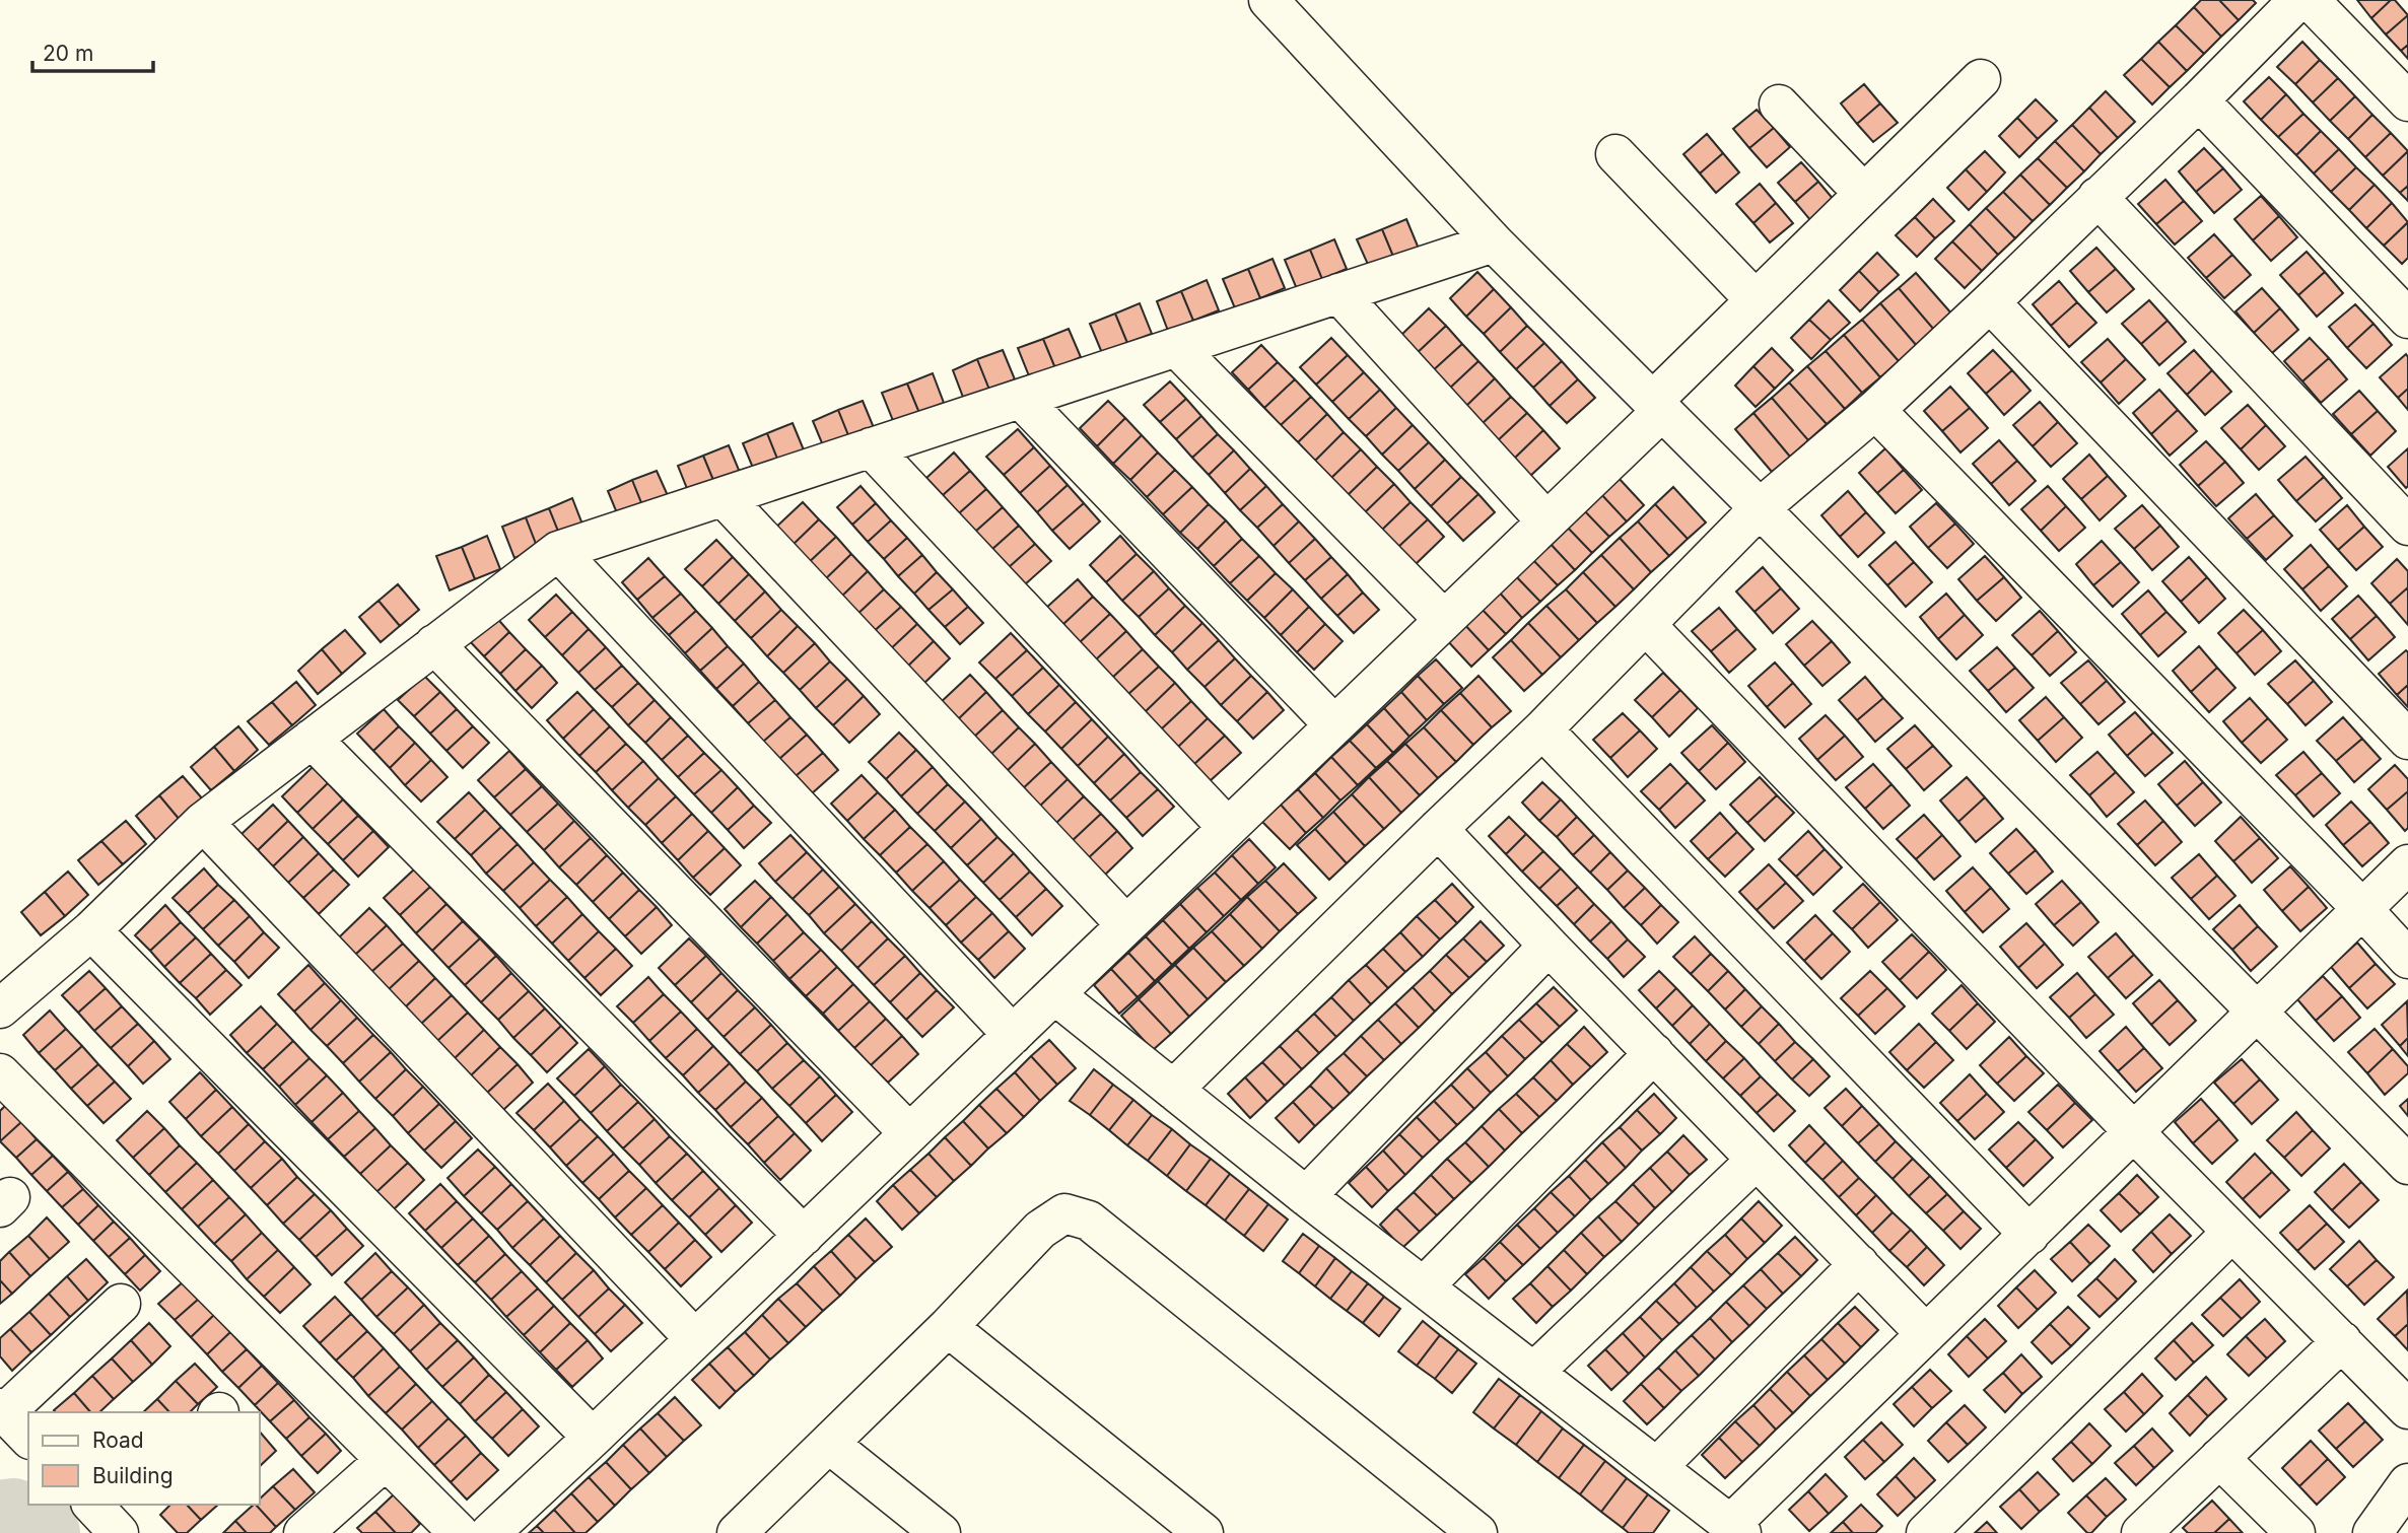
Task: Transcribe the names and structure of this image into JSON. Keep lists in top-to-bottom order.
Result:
{
  "legend": ["Road", "Building"],
  "scale_bar": "20 m"
}
